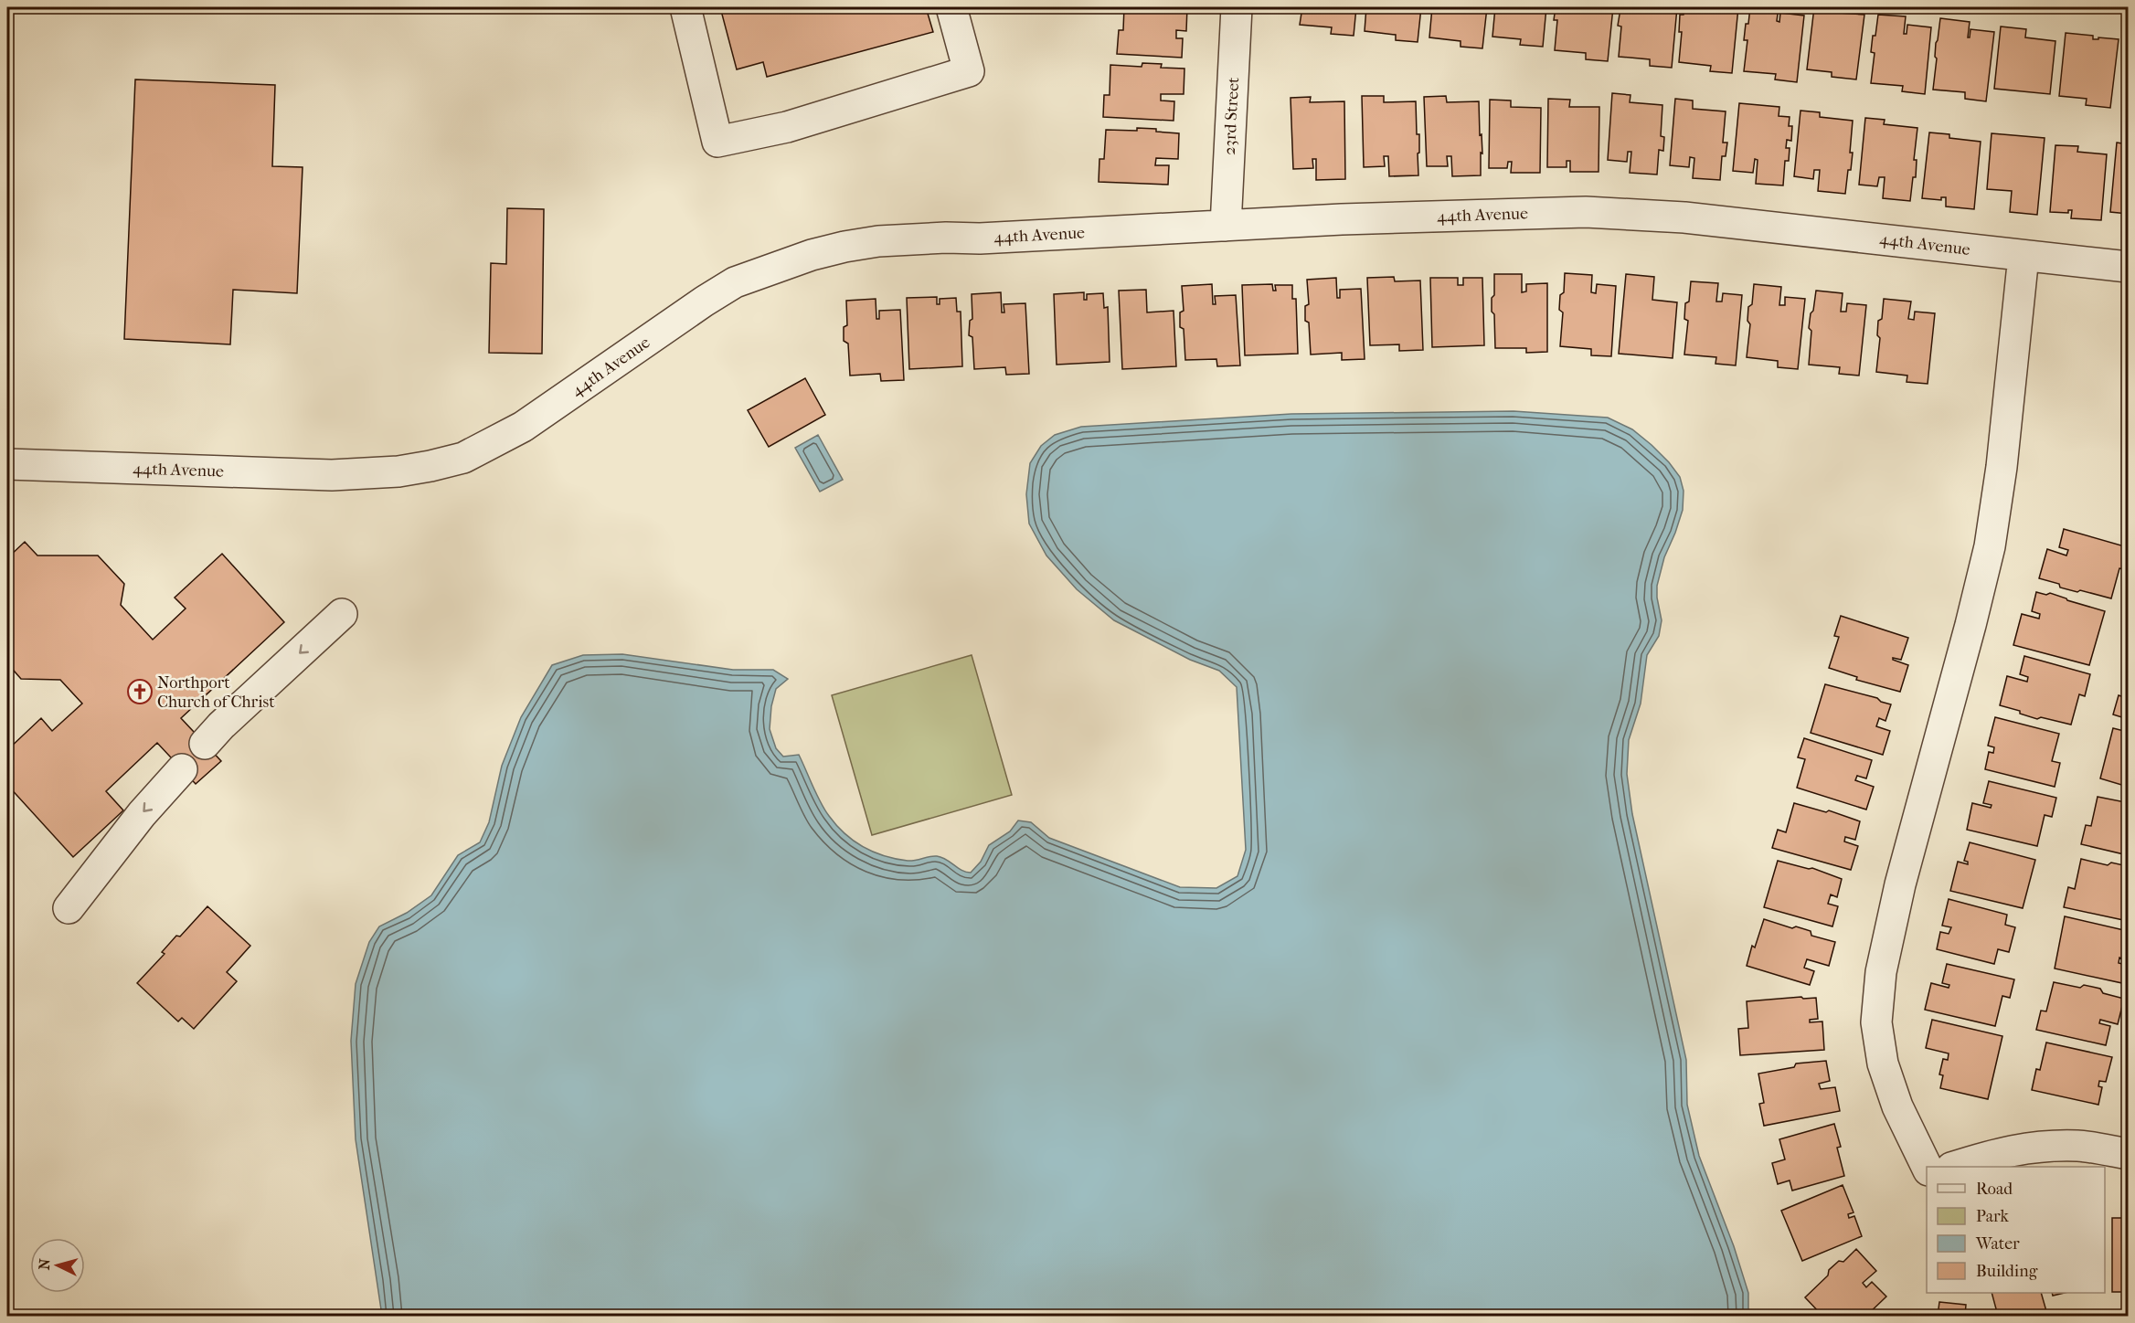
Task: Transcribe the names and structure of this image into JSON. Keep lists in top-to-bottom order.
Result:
{
  "streets": {
    "street": ["23rd Street", "44th Avenue"]
  },
  "crossings": [
    ["23rd Street", "44th Avenue"]
  ],
  "places": {
    "church": ["Northport Church of Christ"]
  },
  "legend": [
    "Road",
    "Park",
    "Water",
    "Building"
  ],
  "north": "left"
}
